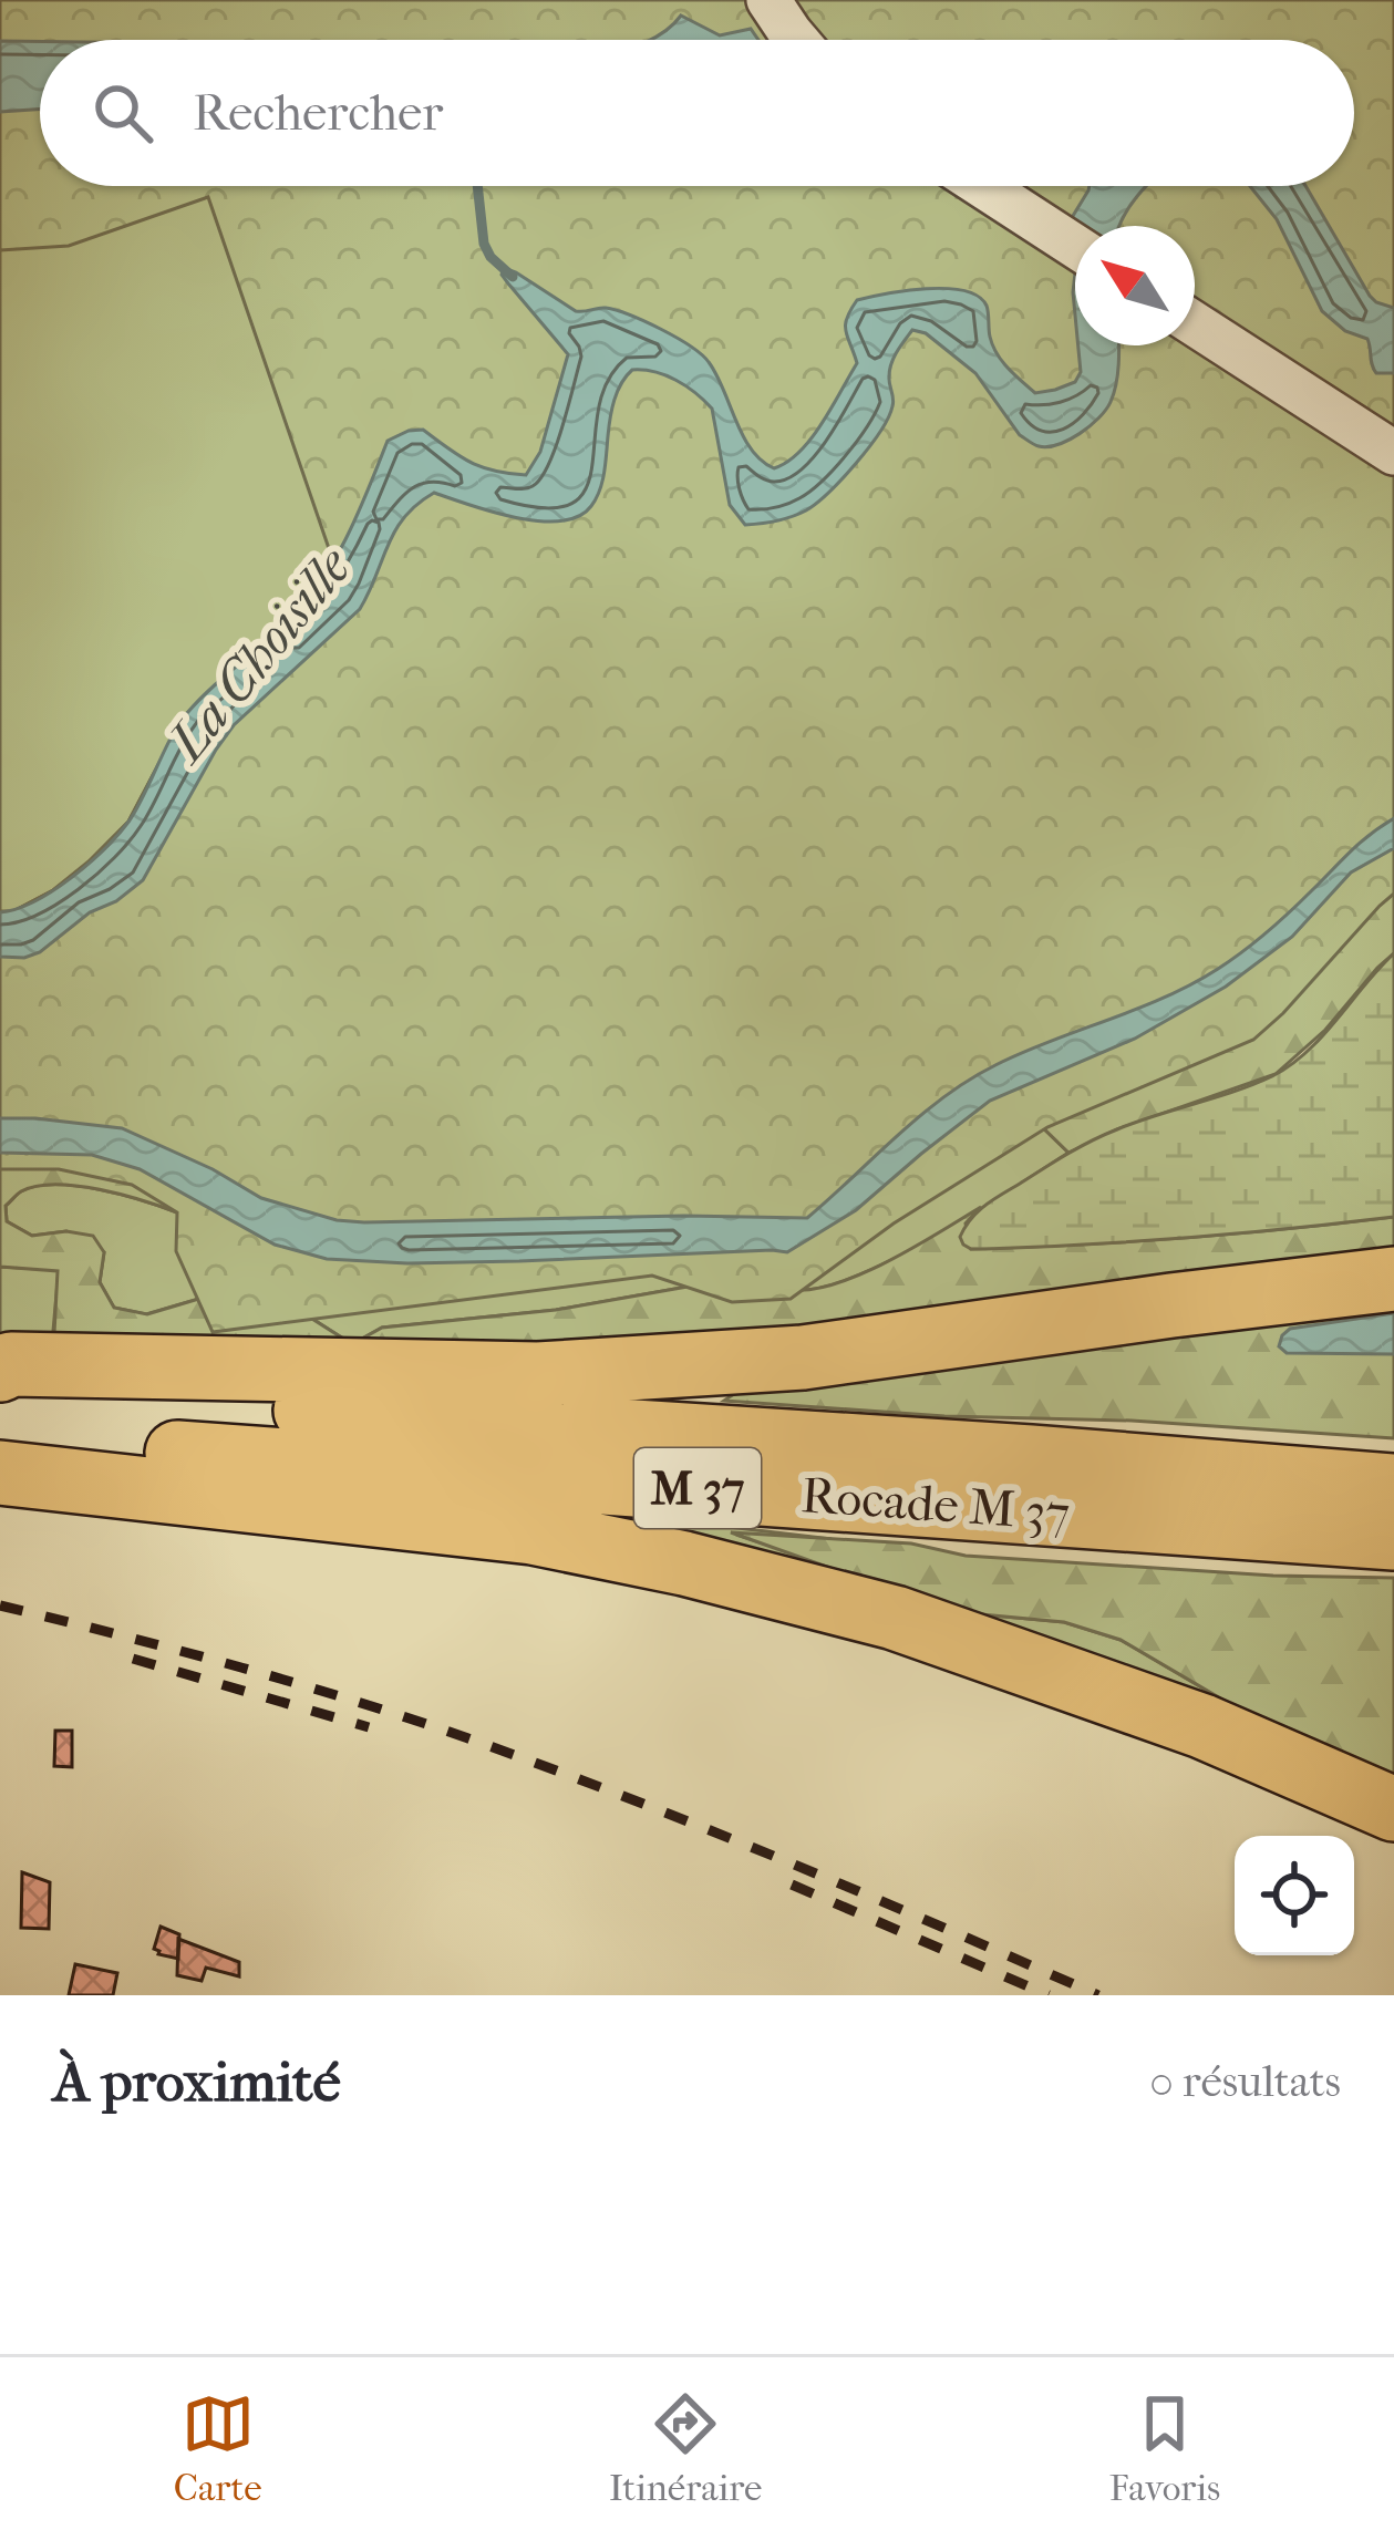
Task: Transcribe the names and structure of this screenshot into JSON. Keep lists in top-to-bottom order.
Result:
{
  "streets": {
    "highway": ["M 37", "Rocade M 37"]
  },
  "water": ["La Choisille"],
  "north": "top left",
  "page": {
    "search": "Rechercher",
    "heading": ["À proximité", "0 résultats"],
    "nav": ["Carte", "Itinéraire", "Favoris"]
  }
}
